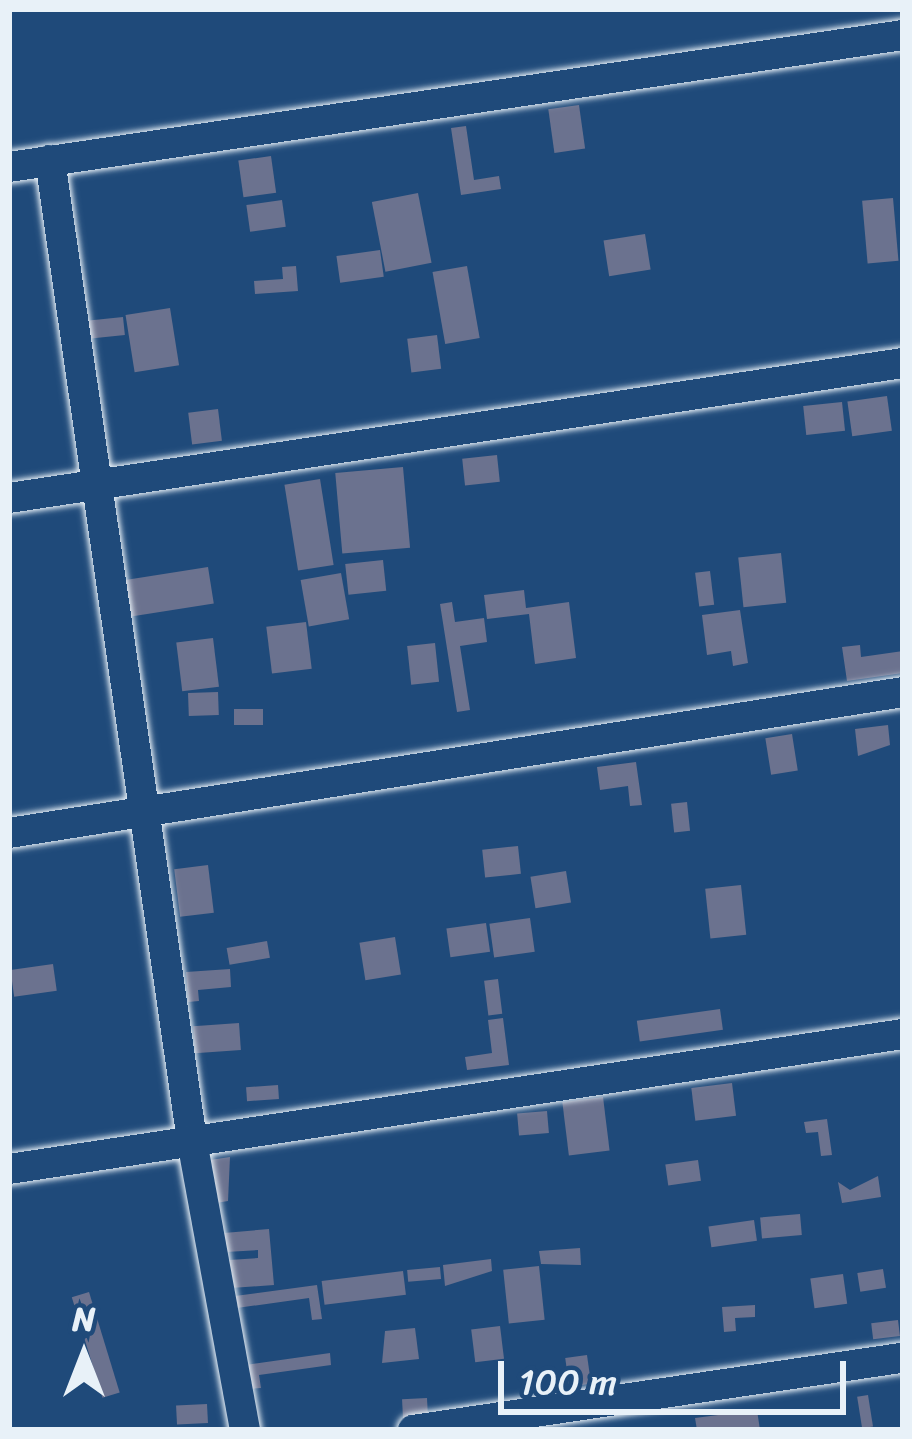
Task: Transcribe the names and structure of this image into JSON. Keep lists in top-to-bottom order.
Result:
{
  "scale_bar": "100 m",
  "north": "top"
}
